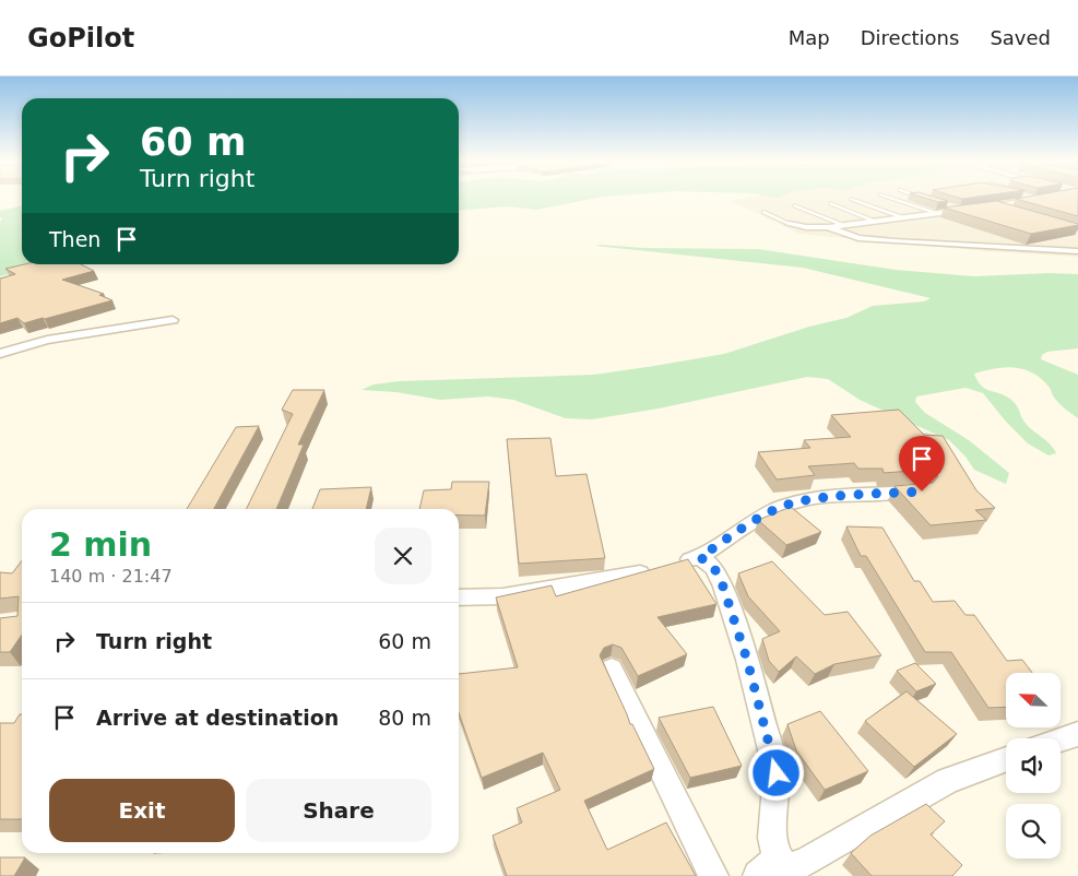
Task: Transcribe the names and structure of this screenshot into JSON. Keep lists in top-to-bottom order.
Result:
{
  "north": "top left",
  "page": {
    "header": "GoPilot",
    "nav": ["Map", "Directions", "Saved"],
    "turn": ["60 m", "Turn right"],
    "then": "Then",
    "heading": ["2 min", "140 m · 21:47"],
    "list": [
      {
        "name": "Turn right",
        "value": "60 m"
      },
      {
        "name": "Arrive at destination",
        "value": "80 m"
      }
    ],
    "buttons": ["Exit", "Share"]
  }
}
